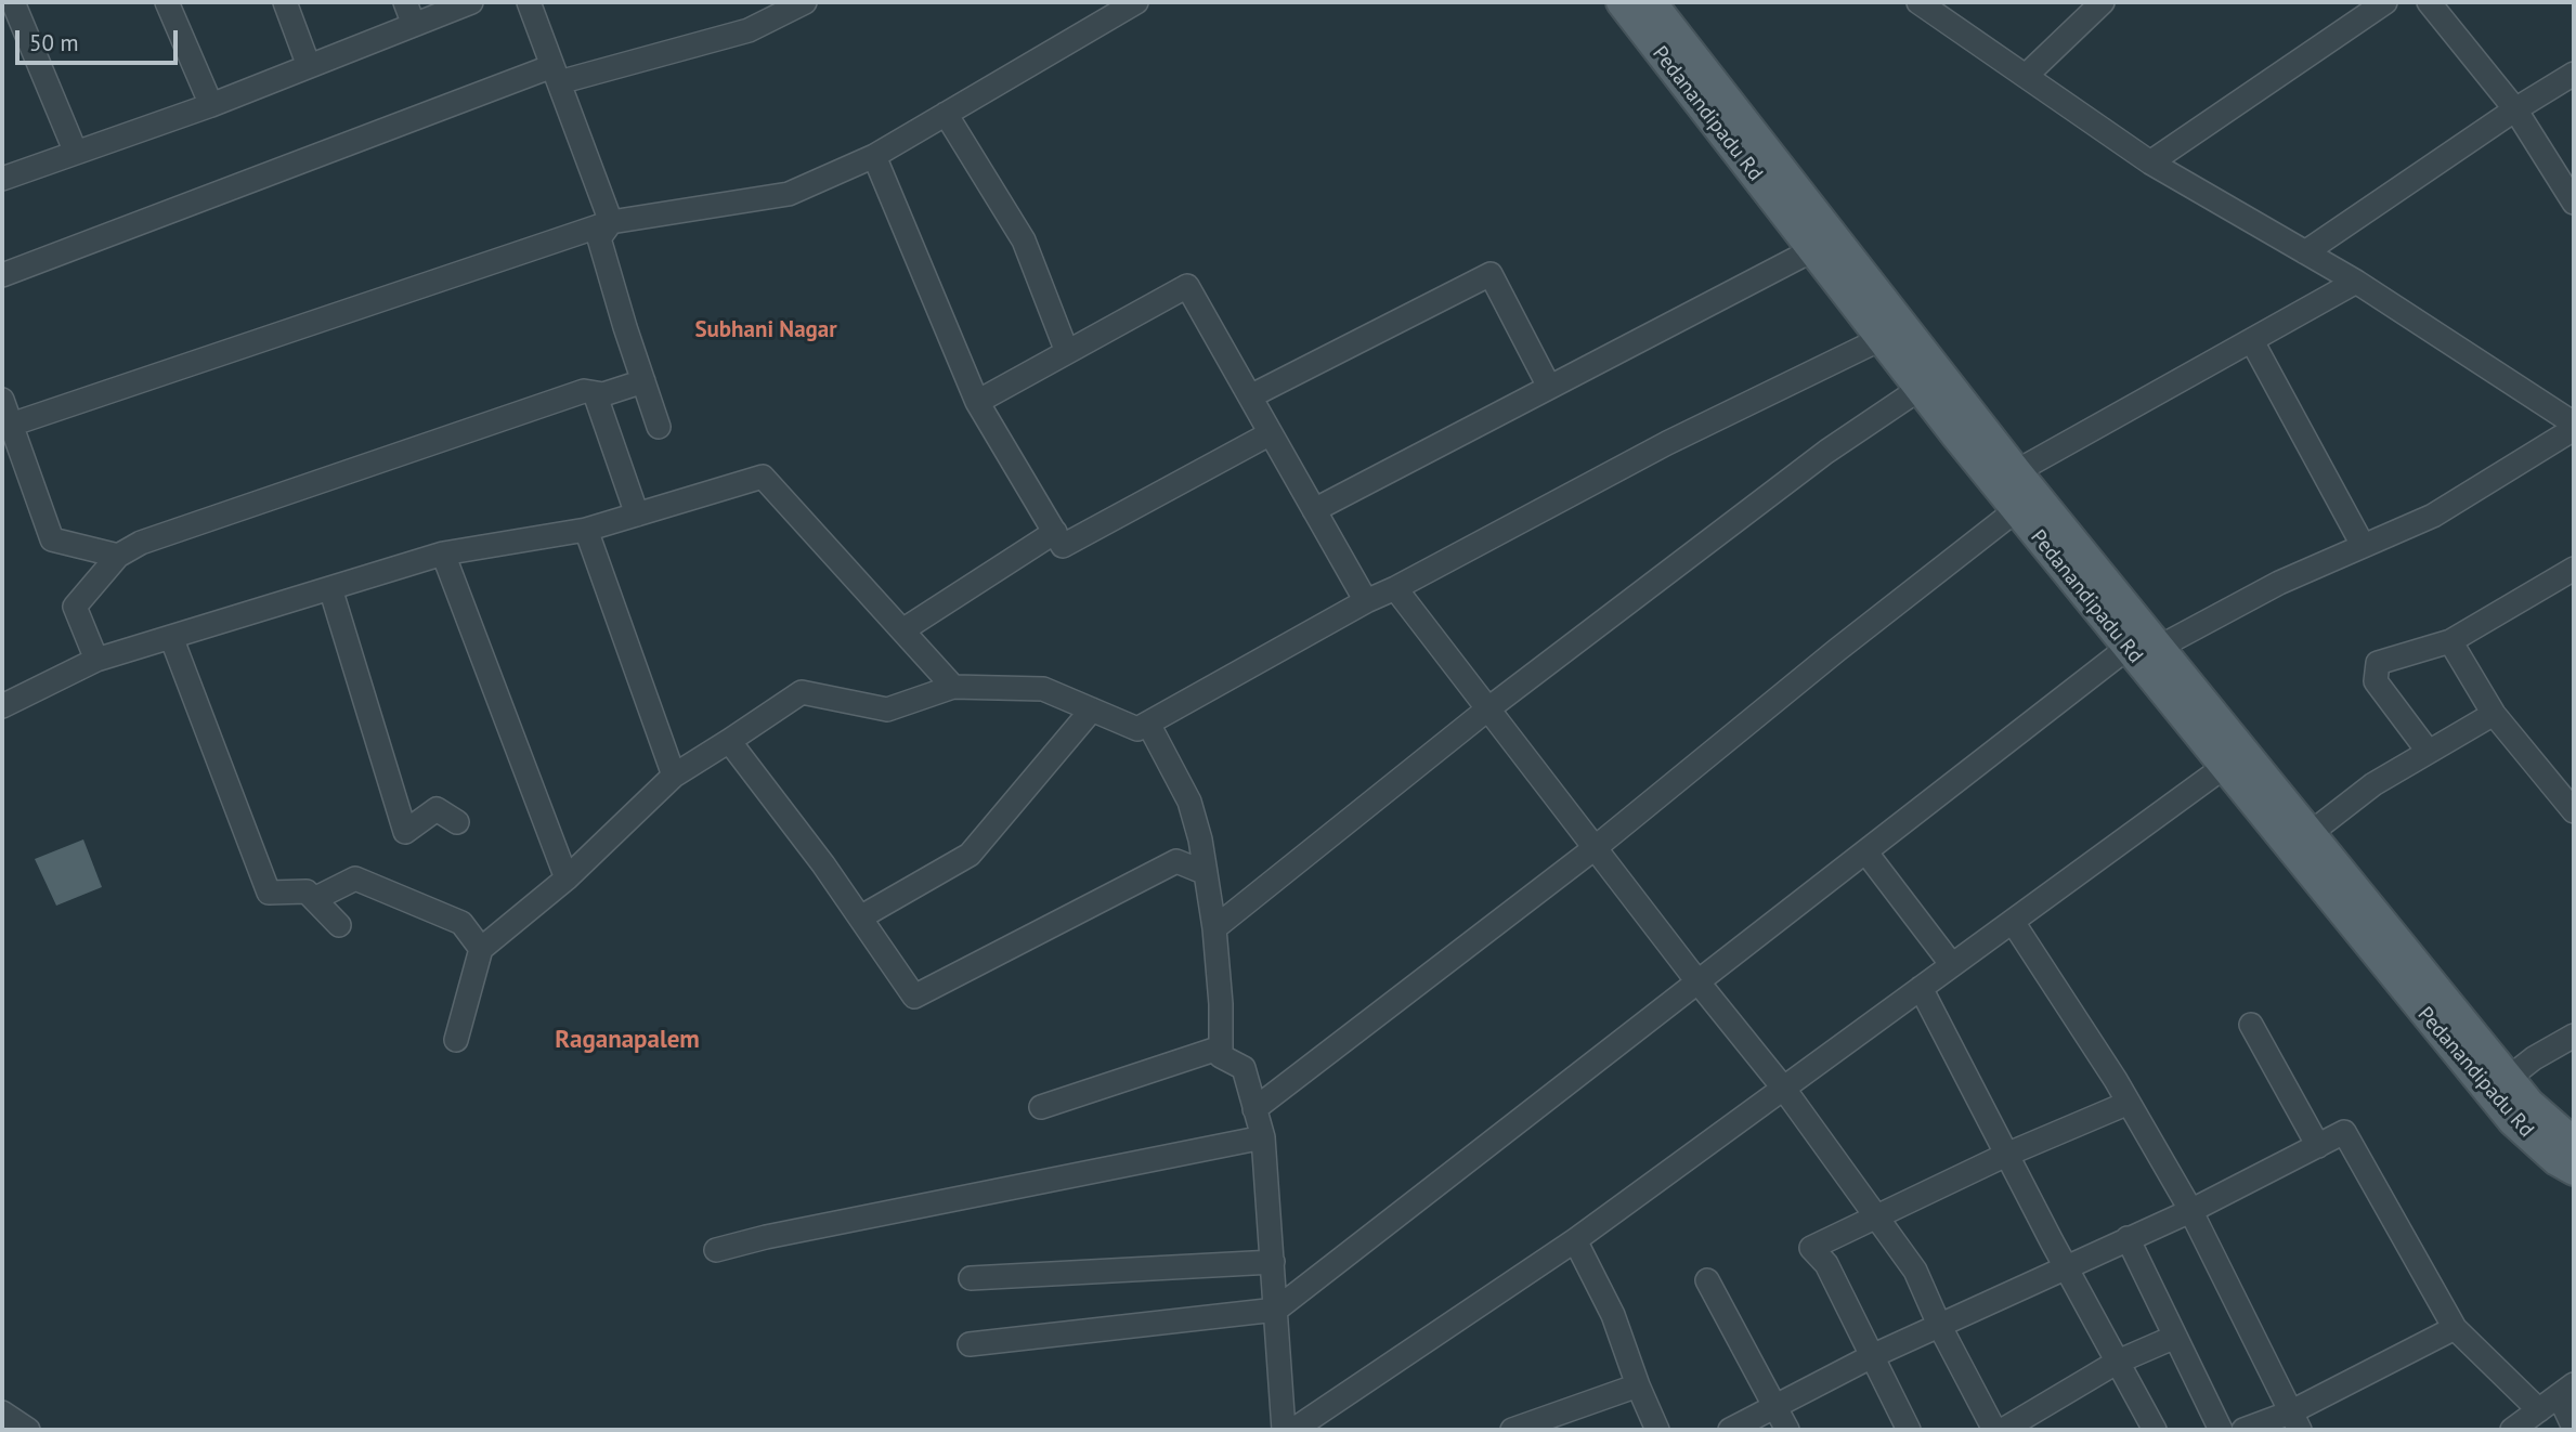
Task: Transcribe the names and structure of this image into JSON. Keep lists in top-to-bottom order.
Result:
{
  "streets": {
    "main road": ["Pedanandipadu Rd"]
  },
  "districts": ["Subhani Nagar", "Raganapalem"],
  "scale_bar": "50 m"
}
